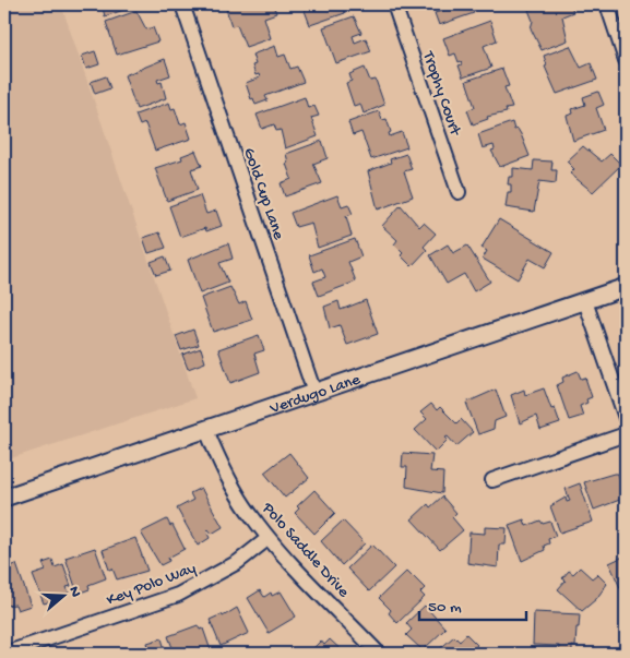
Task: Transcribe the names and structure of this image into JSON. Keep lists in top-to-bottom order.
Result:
{
  "streets": {
    "street": [
      "Trophy Court",
      "Gold Cup Lane",
      "Verdugo Lane",
      "Polo Saddle Drive",
      "Key Polo Way"
    ]
  },
  "crossings": [
    ["Gold Cup Lane", "Verdugo Lane"],
    ["Verdugo Lane", "Polo Saddle Drive"],
    ["Polo Saddle Drive", "Key Polo Way"]
  ],
  "scale_bar": "50 m",
  "north": "right"
}
